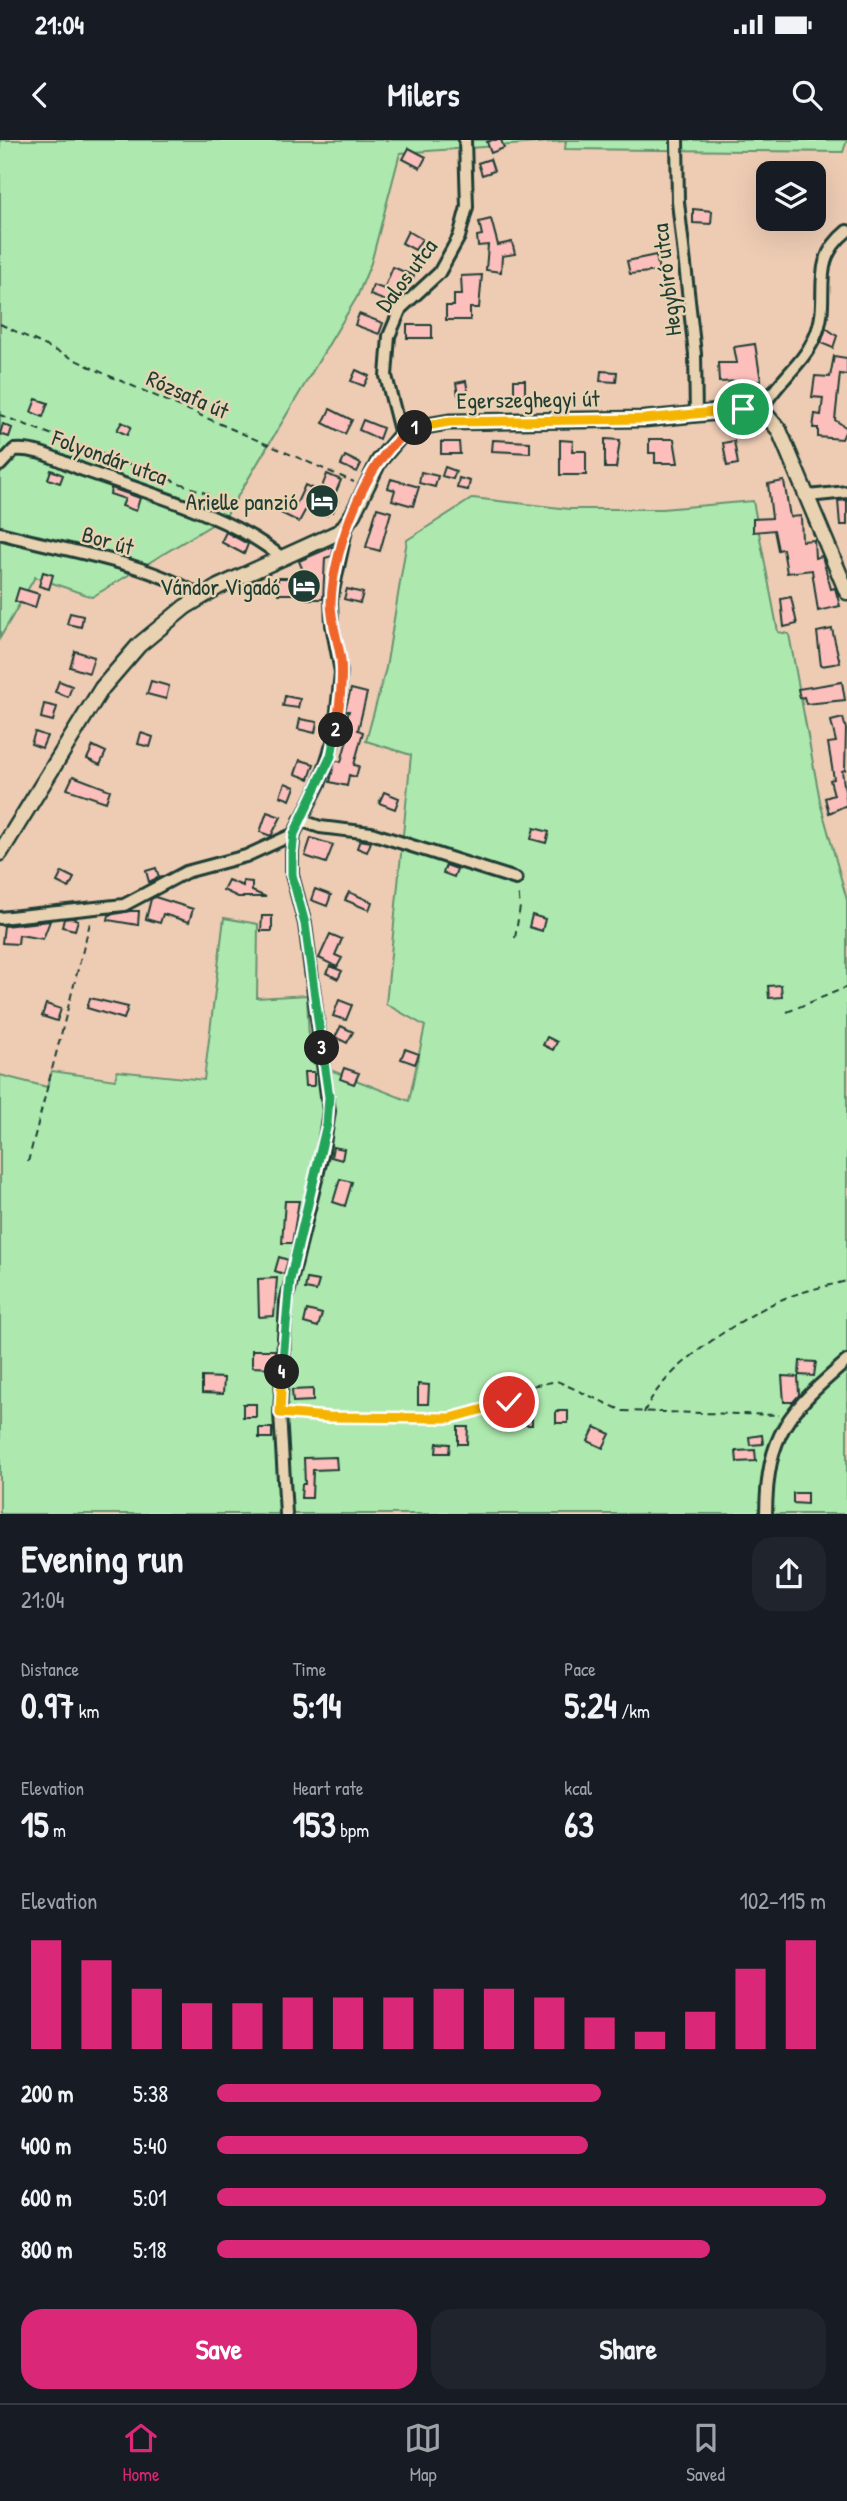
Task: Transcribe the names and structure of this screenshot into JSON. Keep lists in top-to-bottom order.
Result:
{
  "streets": {
    "street": [
      "Dalos utca",
      "Hegybíró utca",
      "Egerszeghegyi út",
      "Folyondár utca",
      "Bor út"
    ],
    "path": ["Rózsafa út"]
  },
  "crossings": [
    ["Dalos utca", "Egerszeghegyi út"],
    ["Hegybíró utca", "Egerszeghegyi út"]
  ],
  "places": {
    "hotel": ["Arielle panzió", "Vándor Vigadó"]
  },
  "page": {
    "status": "21:04",
    "header": "Milers",
    "pins": [
      "1",
      "2",
      "3",
      "4"
    ],
    "heading": ["Evening run", "21:04"],
    "stats": [
      ["Distance", "0.97 km"],
      ["Time", "5:14"],
      ["Pace", "5:24 /km"],
      ["Elevation", "15 m"],
      ["Heart rate", "153 bpm"],
      ["kcal", "63"]
    ],
    "chart": ["Elevation", "102–115 m"],
    "list": [
      {
        "name": "200 m",
        "note": "5:38"
      },
      {
        "name": "400 m",
        "note": "5:40"
      },
      {
        "name": "600 m",
        "note": "5:01"
      },
      {
        "name": "800 m",
        "note": "5:18"
      }
    ],
    "buttons": ["Save", "Share"],
    "tabs": ["Home", "Map", "Saved"]
  }
}
